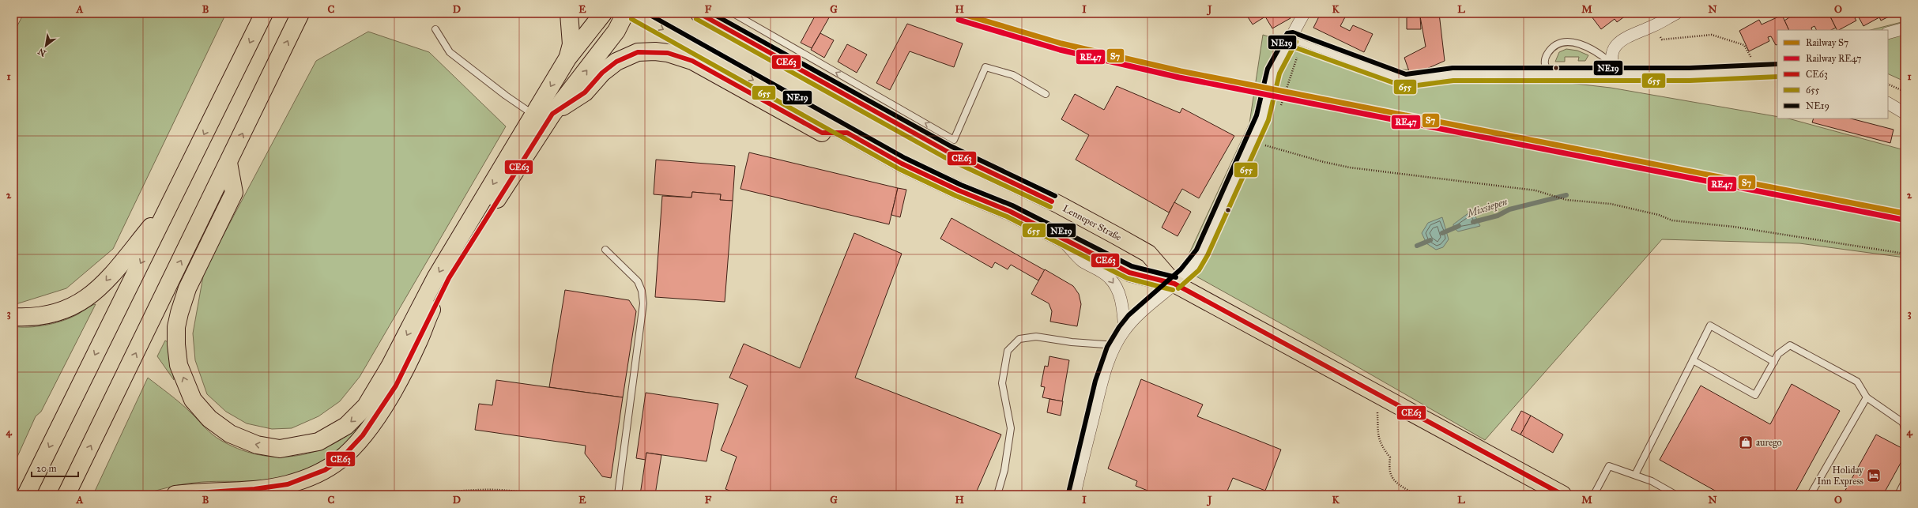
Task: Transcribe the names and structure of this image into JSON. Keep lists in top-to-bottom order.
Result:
{
  "streets": {
    "main road": ["Lenneper Straße"]
  },
  "water": ["Mixsiepen"],
  "places": {
    "shop": ["aurego"],
    "hotel": ["Holiday Inn Express"]
  },
  "lines": [
    "rail line S7",
    "transit line CE63",
    "transit line NE19",
    "transit line 655",
    "rail line RE47"
  ],
  "legend": [
    "Railway S7",
    "Railway RE47",
    "CE63",
    "655",
    "NE19"
  ],
  "scale_bar": "20 m",
  "north": "bottom left",
  "grid": {
    "columns": [
      "A",
      "B",
      "C",
      "D",
      "E",
      "F",
      "G",
      "H",
      "I",
      "J",
      "K",
      "L",
      "M",
      "N",
      "O"
    ],
    "rows": [
      "1",
      "2",
      "3",
      "4"
    ]
  }
}
